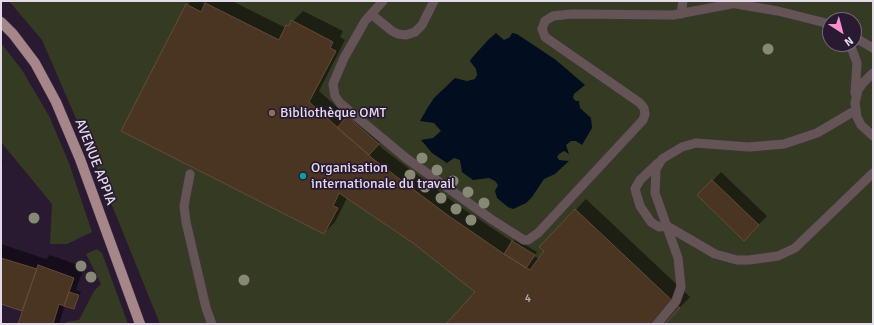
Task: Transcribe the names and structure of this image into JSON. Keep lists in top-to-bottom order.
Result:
{
  "streets": {
    "main road": ["AVENUE APPIA"]
  },
  "places": ["Bibliothèque OMT", "Organisation internationale du travail"],
  "house_numbers": ["4"],
  "north": "bottom right"
}
